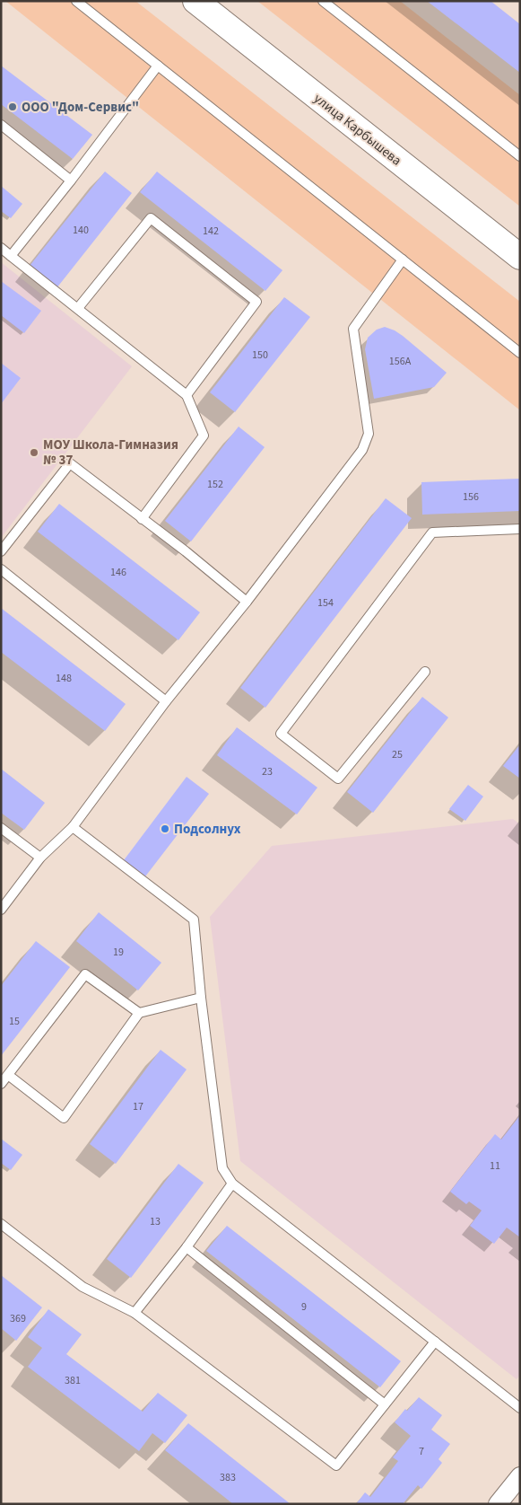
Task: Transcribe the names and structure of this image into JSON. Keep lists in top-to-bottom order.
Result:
{
  "streets": {
    "street": ["улица Карбышева"]
  },
  "places": ["ООО \"Дом-Сервис\"", "МОУ Школа-Гимназия № 37", "Подсолнух"],
  "house_numbers": [
    "140",
    "142",
    "150",
    "156А",
    "152",
    "156",
    "146",
    "154",
    "148",
    "25",
    "23",
    "19",
    "15",
    "17",
    "11",
    "13",
    "9",
    "369",
    "381",
    "7",
    "383"
  ]
}
